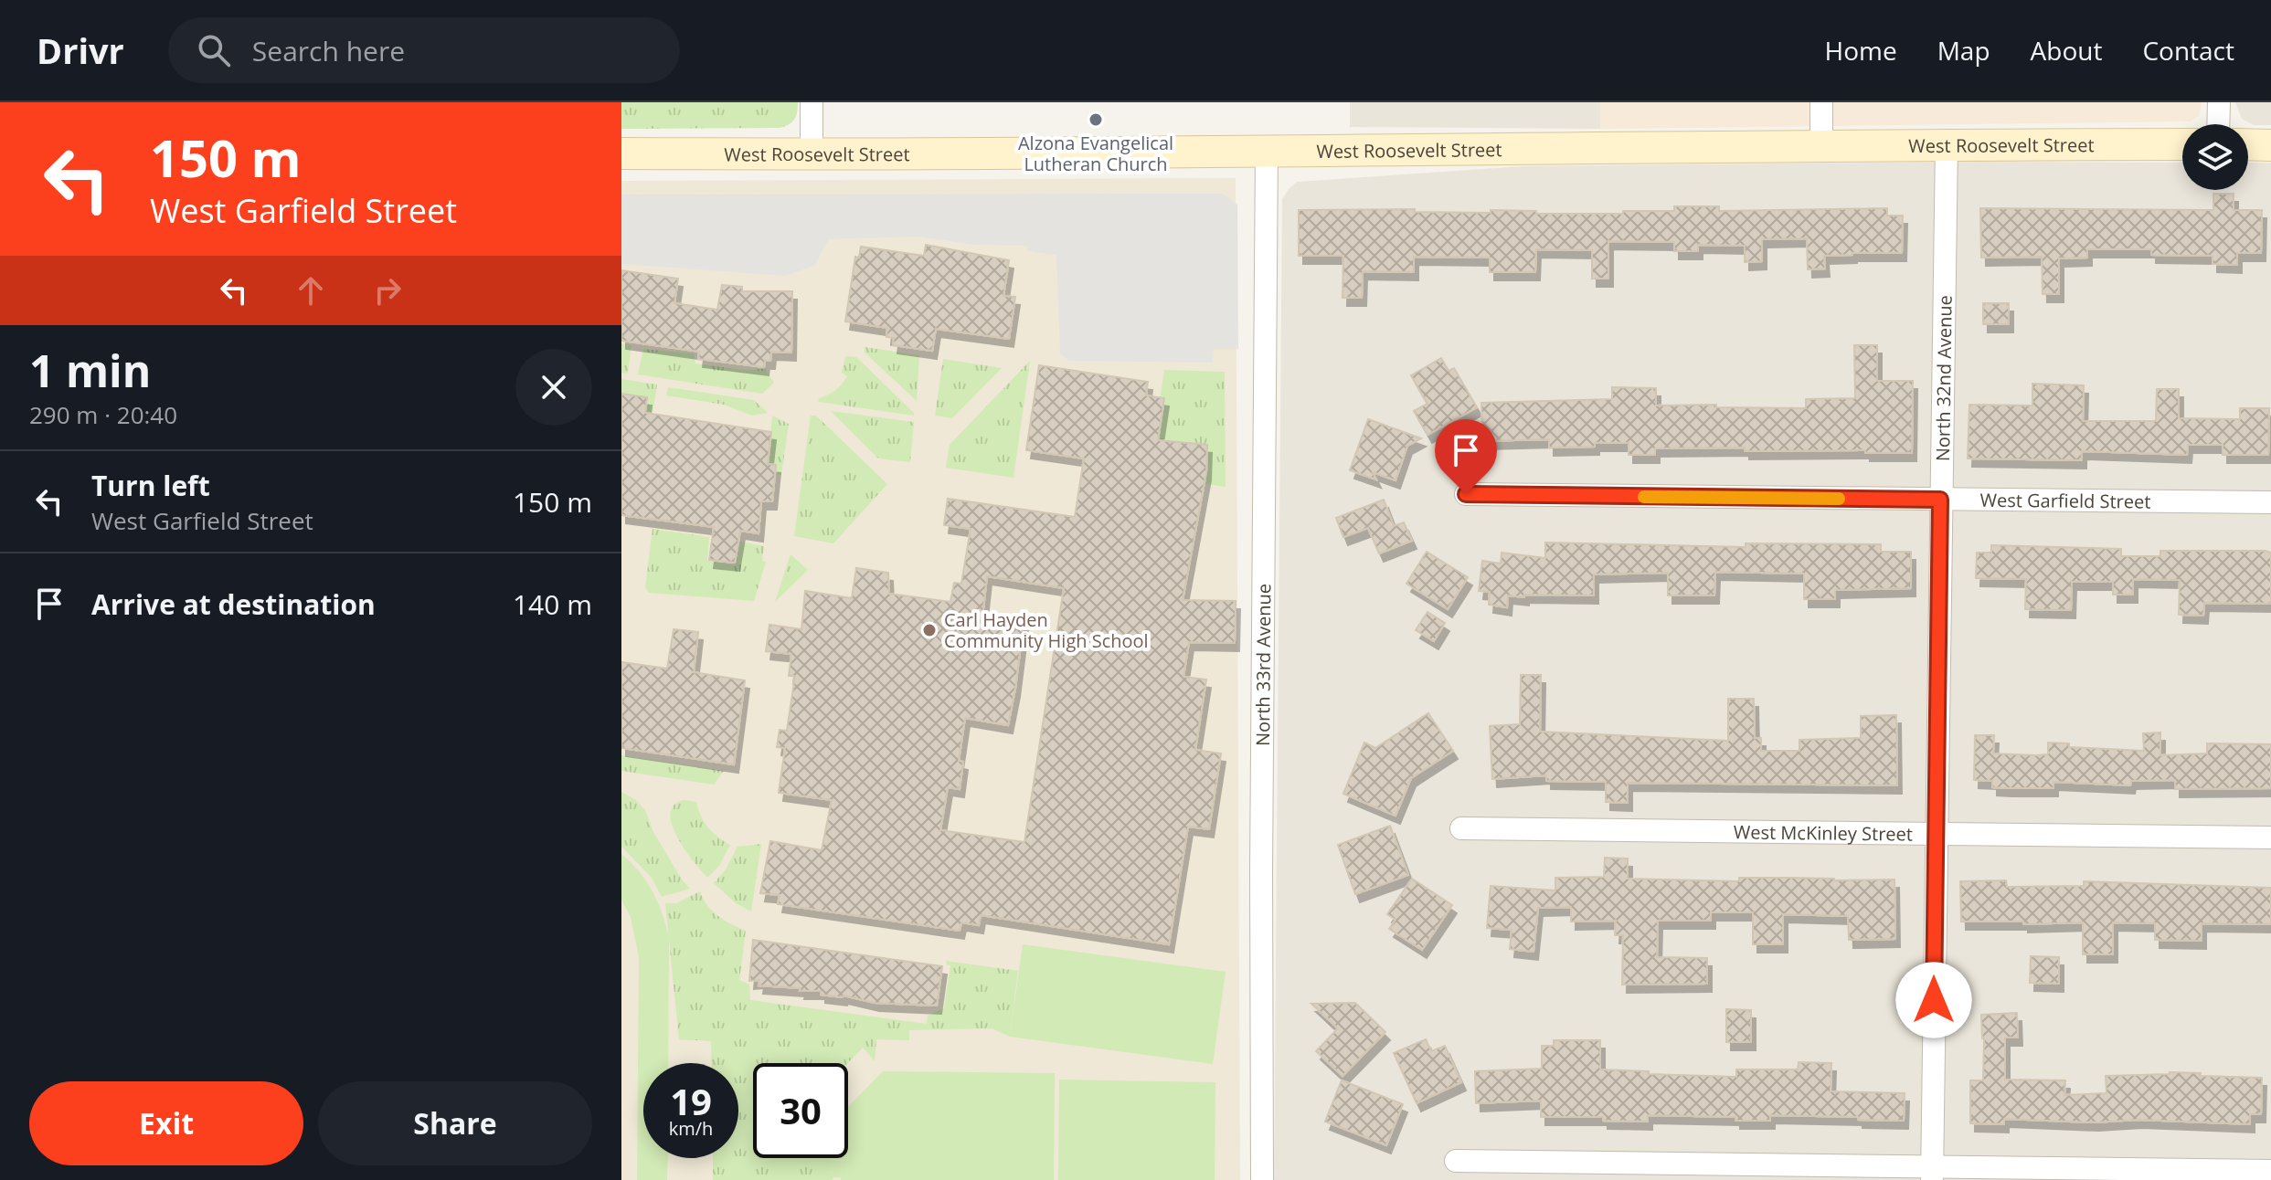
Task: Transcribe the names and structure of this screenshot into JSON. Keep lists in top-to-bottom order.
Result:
{
  "streets": {
    "street": [
      "West Roosevelt Street",
      "North 32nd Avenue",
      "West Garfield Street",
      "North 33rd Avenue",
      "West McKinley Street"
    ]
  },
  "crossings": [
    ["West Roosevelt Street", "North 32nd Avenue"],
    ["West Roosevelt Street", "North 33rd Avenue"],
    ["North 32nd Avenue", "West Garfield Street"],
    ["North 32nd Avenue", "West McKinley Street"]
  ],
  "places": ["Alzona Evangelical Lutheran Church", "Carl Hayden Community High School"],
  "page": {
    "header": "Drivr",
    "search": "Search here",
    "nav": [
      "Home",
      "Map",
      "About",
      "Contact"
    ],
    "turn": ["150 m", "West Garfield Street"],
    "heading": ["1 min", "290 m · 20:40"],
    "list": [
      {
        "name": "Turn left",
        "note": "West Garfield Street",
        "value": "150 m"
      },
      {
        "name": "Arrive at destination",
        "value": "140 m"
      }
    ],
    "speed": "19 km/h",
    "limit": "30",
    "buttons": ["Exit", "Share"]
  }
}
